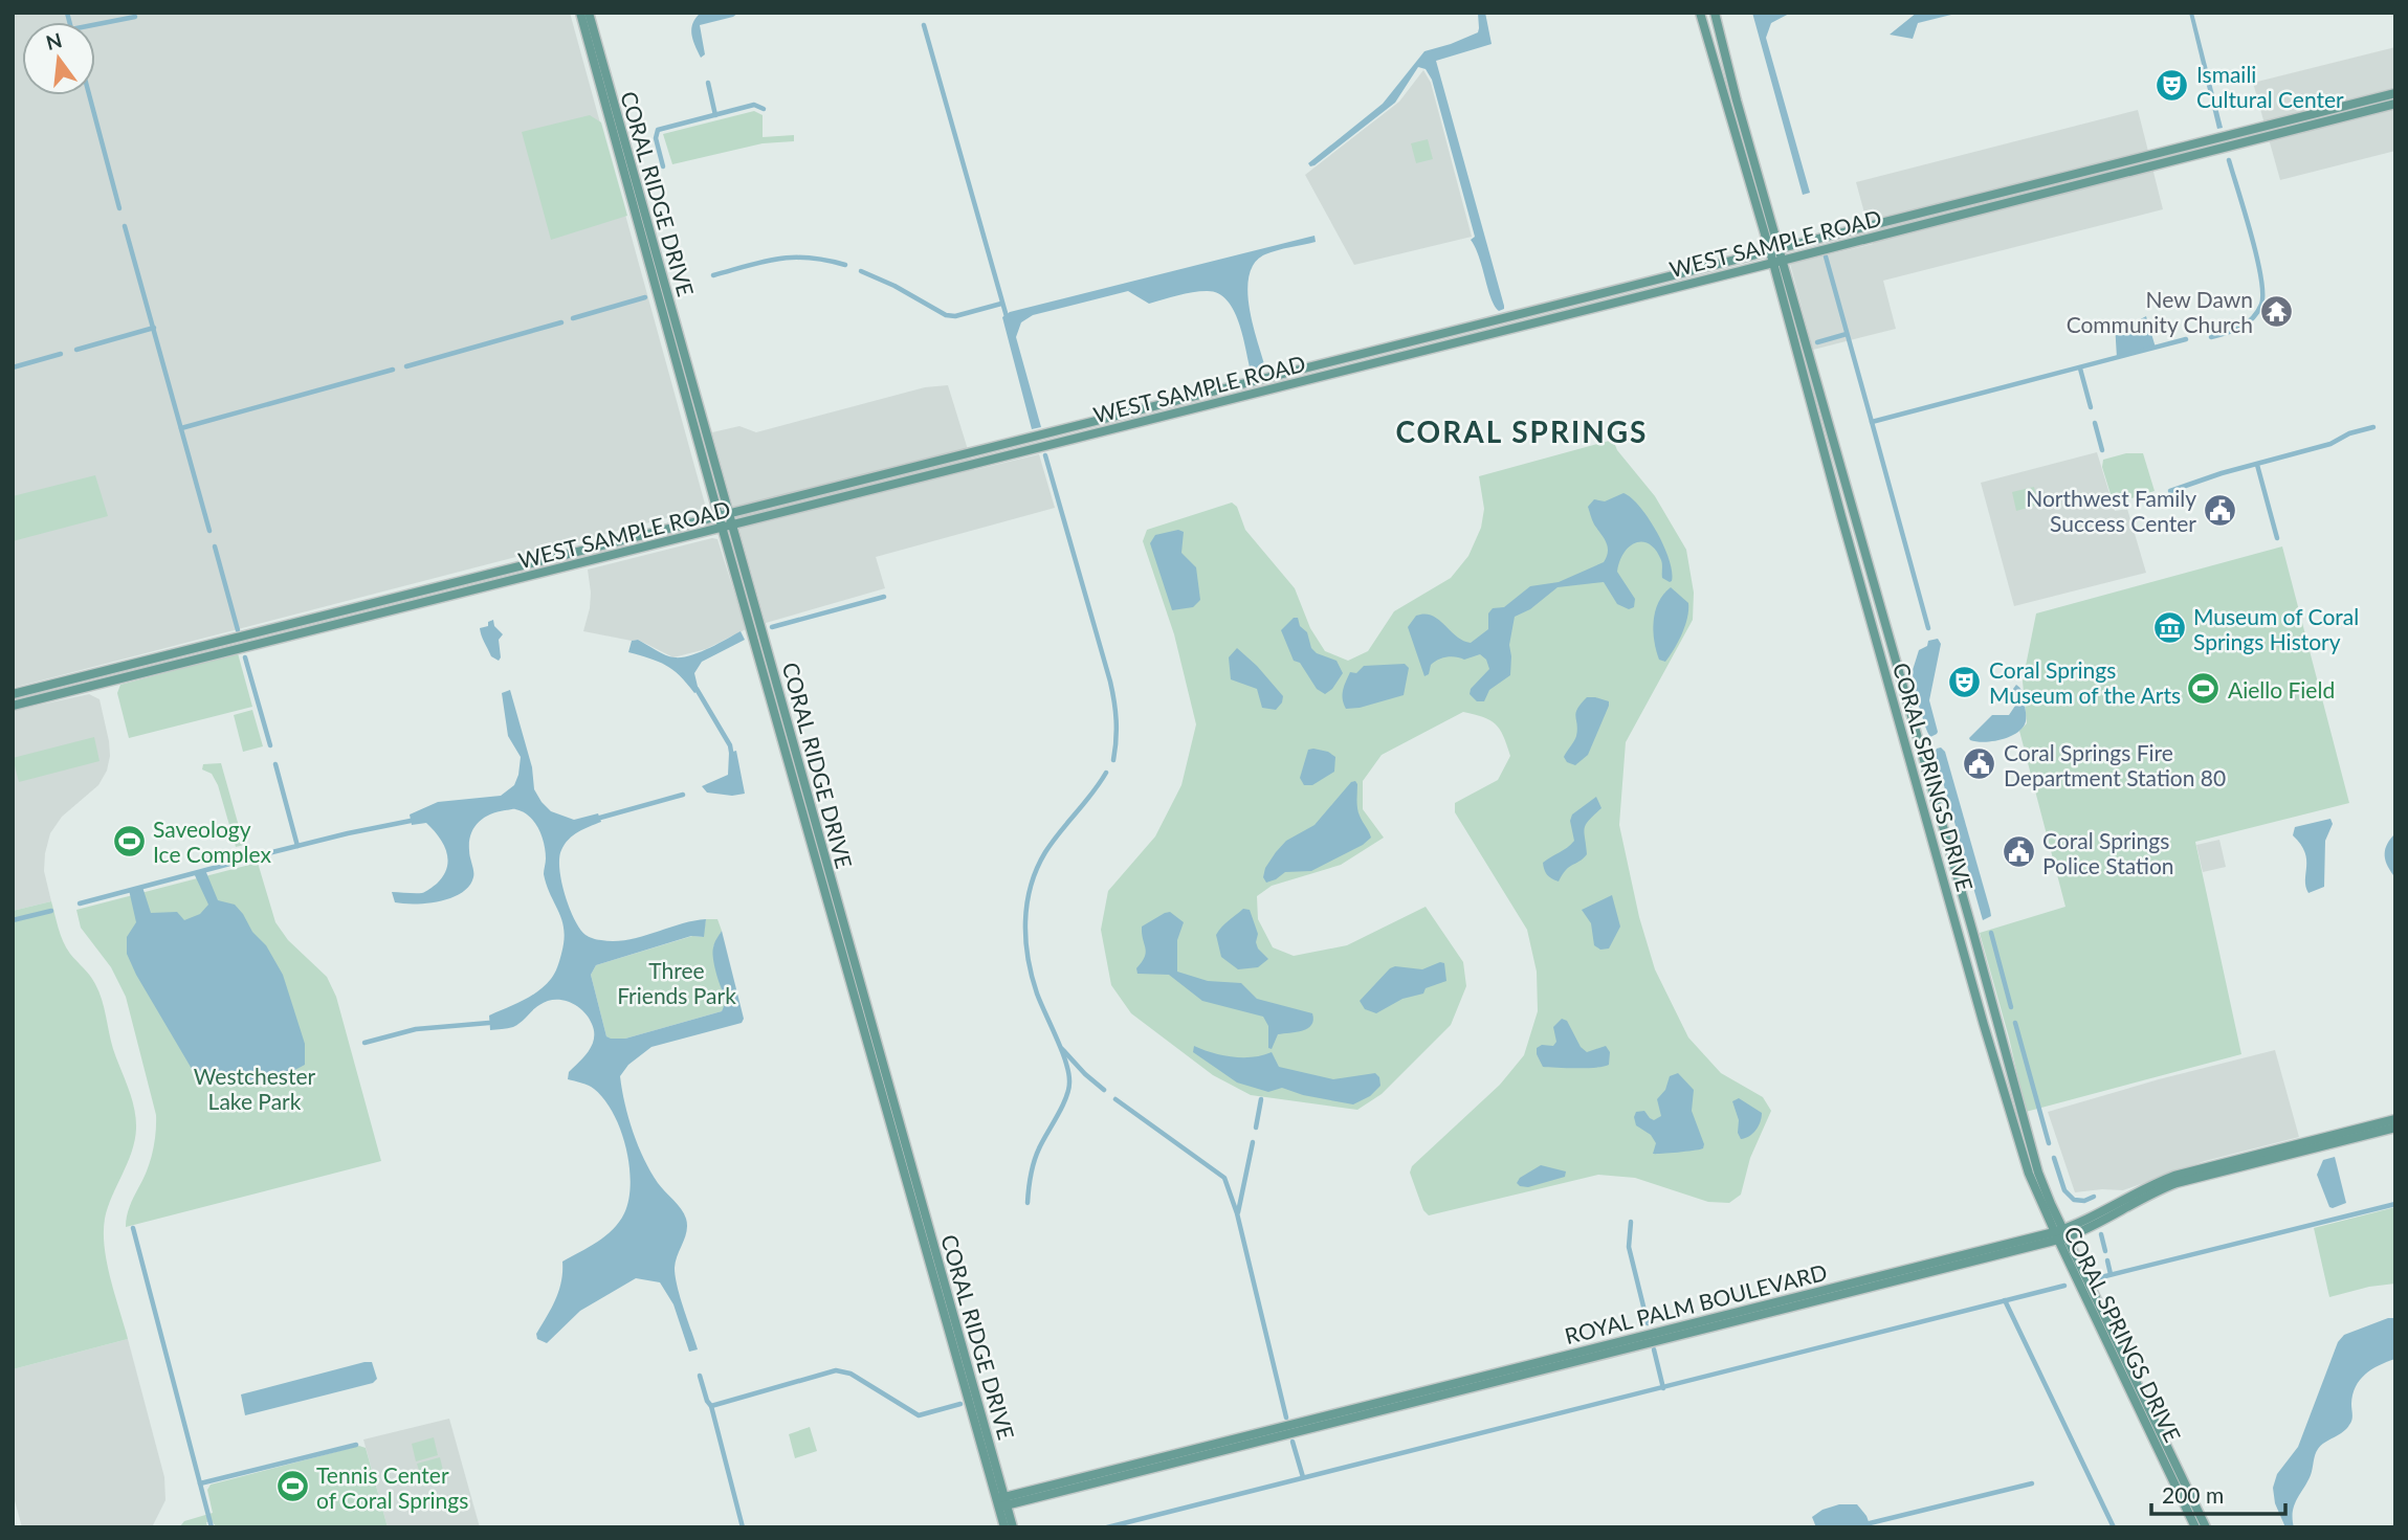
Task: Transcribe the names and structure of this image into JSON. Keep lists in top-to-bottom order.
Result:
{
  "streets": {
    "main road": [
      "CORAL RIDGE DRIVE",
      "WEST SAMPLE ROAD",
      "CORAL SPRINGS DRIVE",
      "ROYAL PALM BOULEVARD"
    ]
  },
  "crossings": [
    ["CORAL RIDGE DRIVE", "WEST SAMPLE ROAD"],
    ["CORAL RIDGE DRIVE", "ROYAL PALM BOULEVARD"],
    ["WEST SAMPLE ROAD", "CORAL SPRINGS DRIVE"],
    ["CORAL SPRINGS DRIVE", "ROYAL PALM BOULEVARD"]
  ],
  "districts": ["CORAL SPRINGS"],
  "parks": ["Three Friends Park", "Westchester Lake Park"],
  "places": {
    "theatre": ["Ismaili Cultural Center", "Coral Springs Museum of the Arts"],
    "temple": ["New Dawn Community Church"],
    "public building": ["Northwest Family Success Center", "Coral Springs Fire Department Station 80", "Coral Springs Police Station"],
    "museum": ["Museum of Coral Springs History"],
    "sports": ["Aiello Field", "Saveology Ice Complex", "Tennis Center of Coral Springs"]
  },
  "scale_bar": "200 m",
  "north": "top"
}
